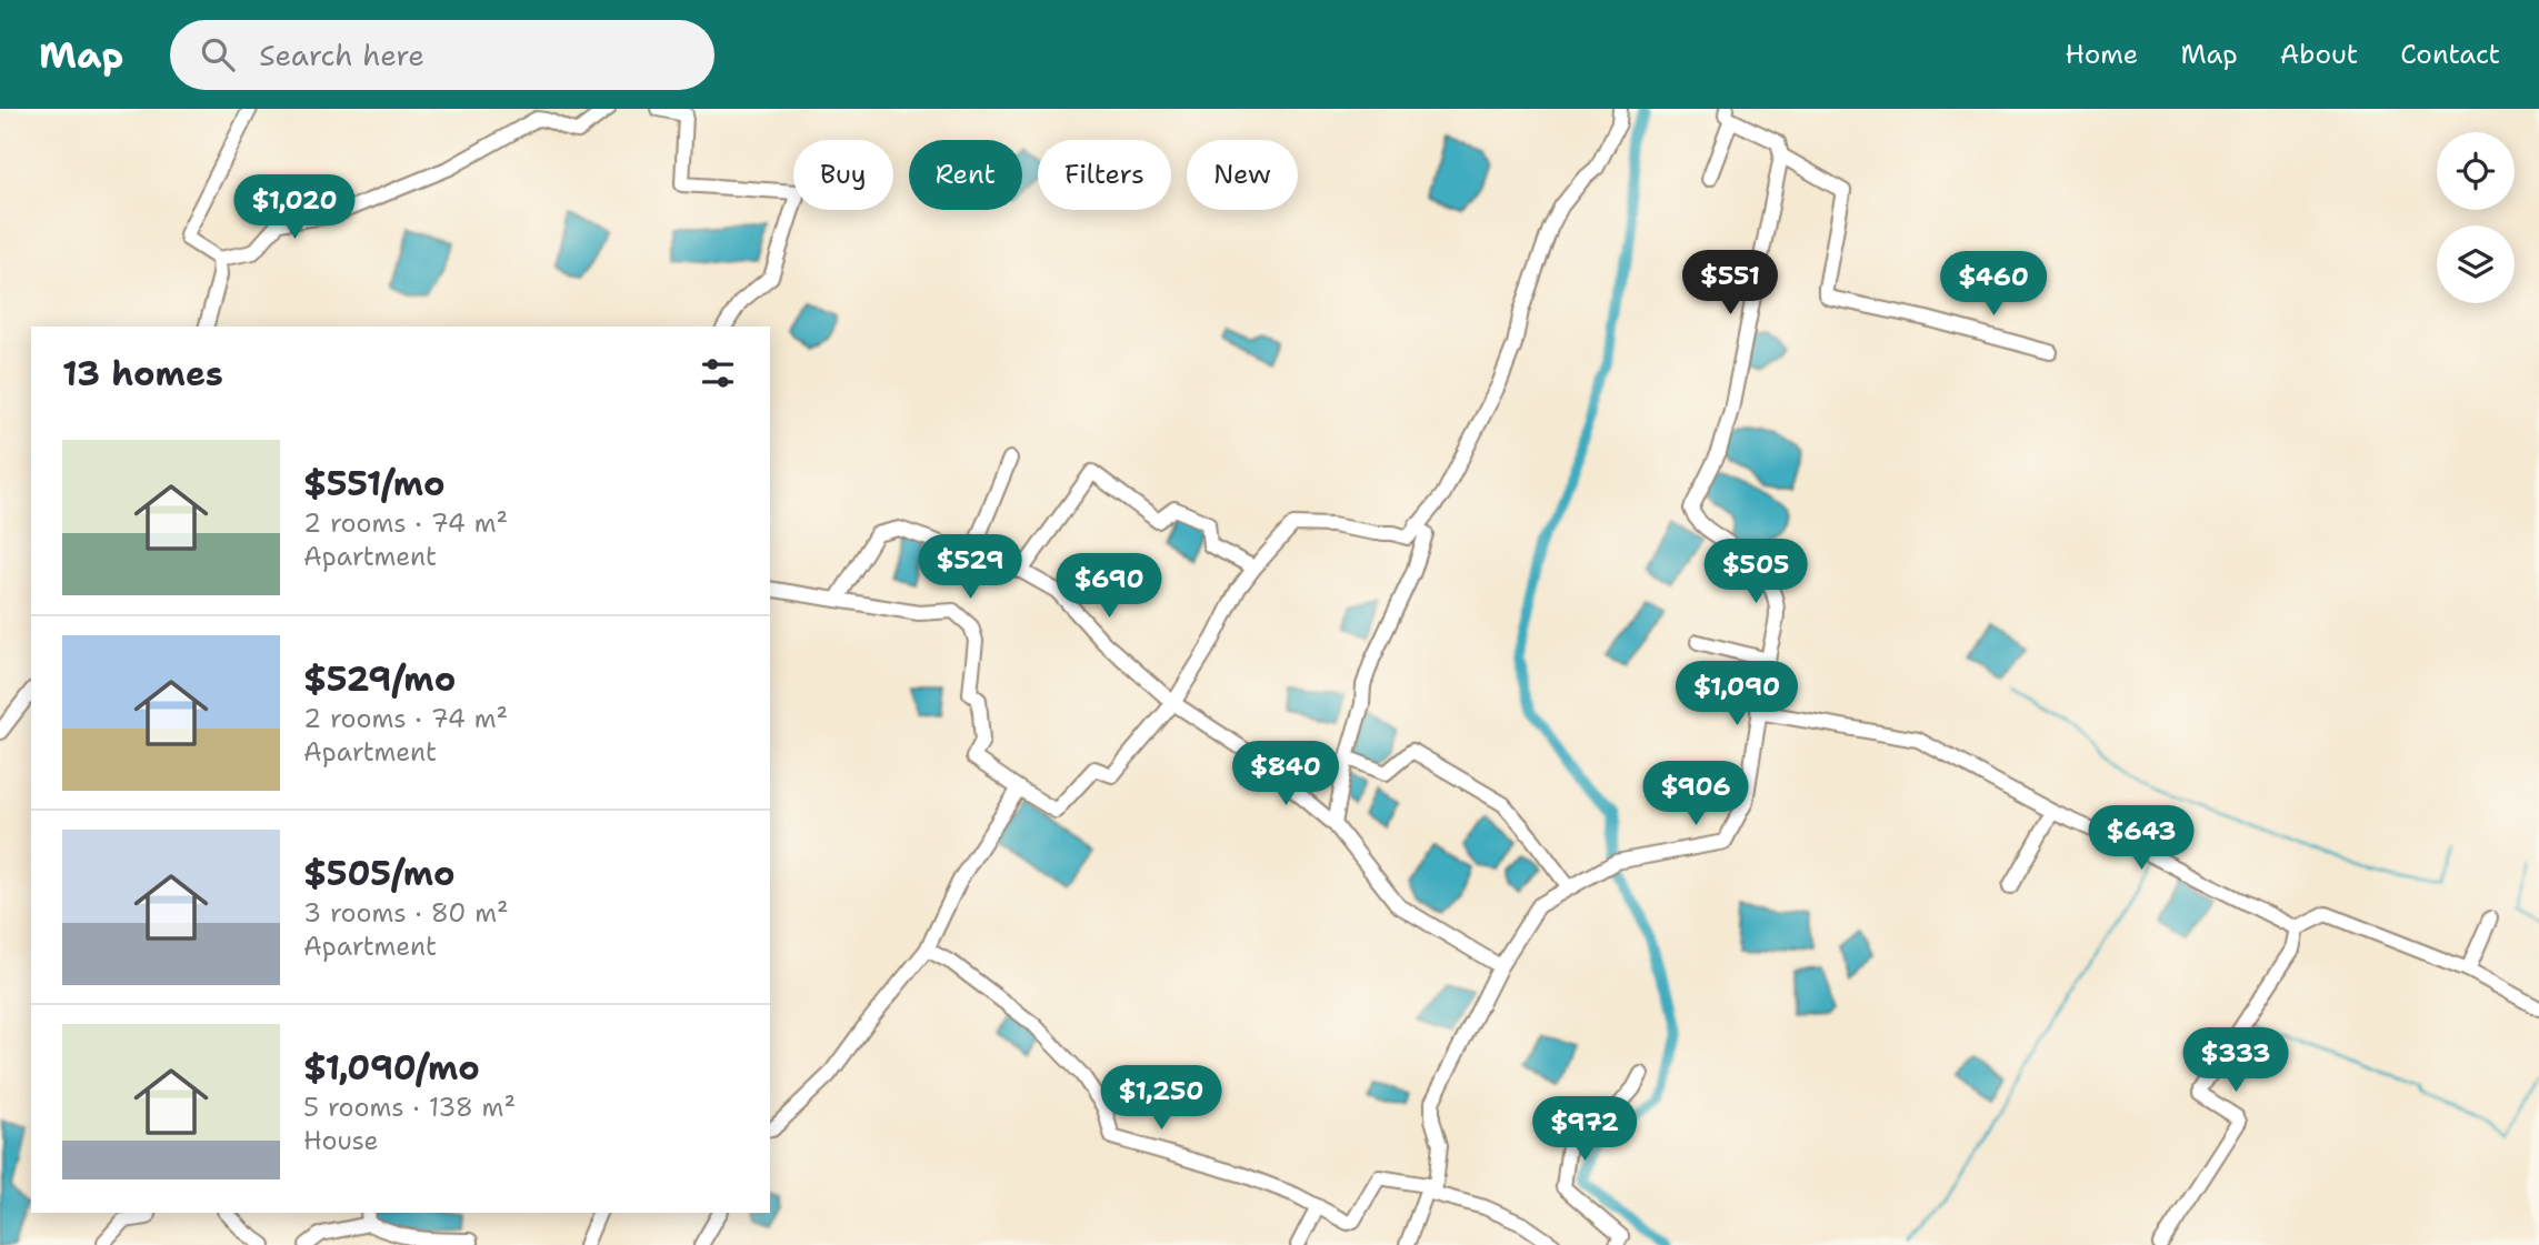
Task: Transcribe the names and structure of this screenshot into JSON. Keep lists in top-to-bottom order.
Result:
{
  "page": {
    "header": "Map",
    "search": "Search here",
    "nav": [
      "Home",
      "Map",
      "About",
      "Contact"
    ],
    "chip": [
      "Buy",
      "Rent",
      "Filters",
      "New"
    ],
    "price": [
      "$1,020",
      "$551",
      "$460",
      "$529",
      "$505",
      "$690",
      "$1,090",
      "$840",
      "$906",
      "$643",
      "$333",
      "$1,250",
      "$972"
    ],
    "heading": "13 homes",
    "list": [
      {
        "name": "$551/mo",
        "note": "2 rooms · 74 m² · Apartment"
      },
      {
        "name": "$529/mo",
        "note": "2 rooms · 74 m² · Apartment"
      },
      {
        "name": "$505/mo",
        "note": "3 rooms · 80 m² · Apartment"
      },
      {
        "name": "$1,090/mo",
        "note": "5 rooms · 138 m² · House"
      }
    ]
  }
}
